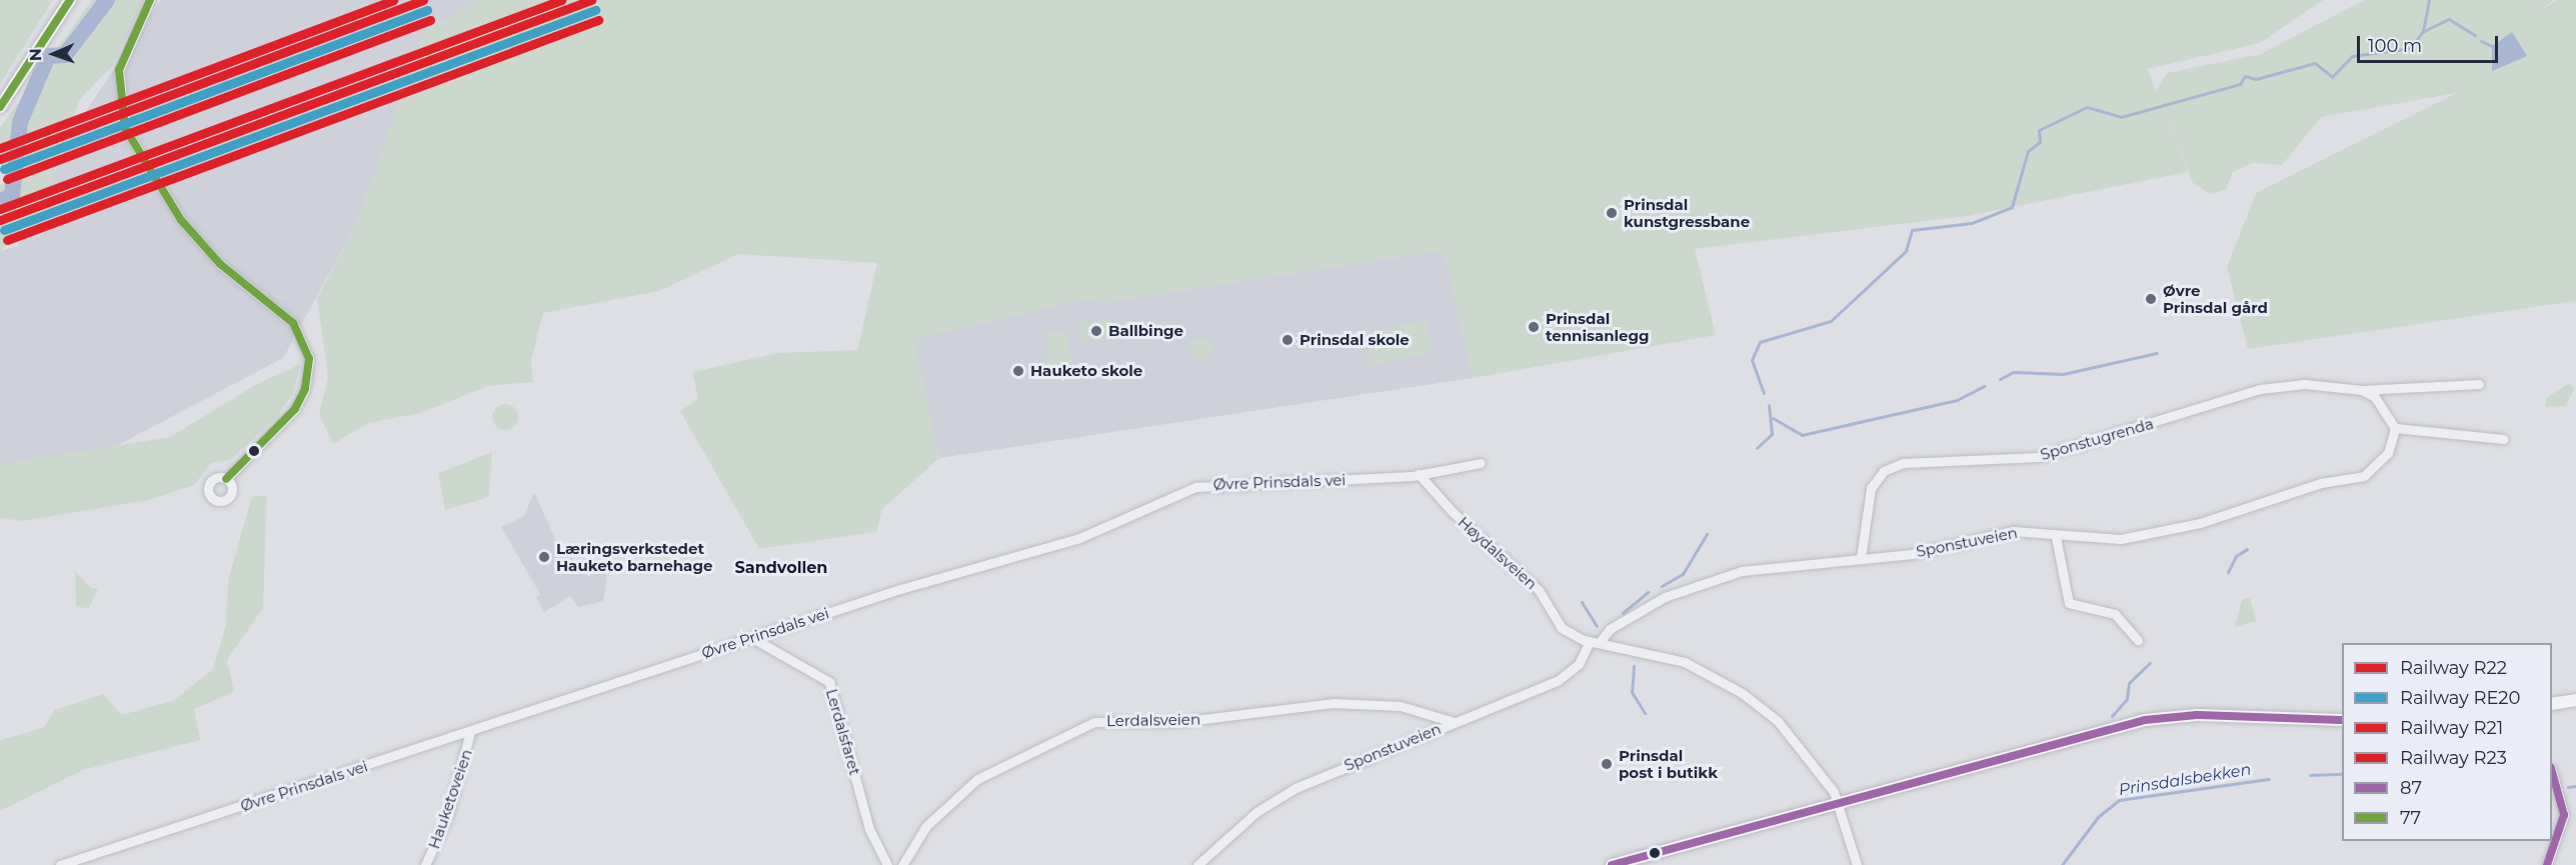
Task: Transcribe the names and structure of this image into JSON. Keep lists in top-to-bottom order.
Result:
{
  "streets": {
    "street": [
      "Sponstugrenda",
      "Øvre Prinsdals vei",
      "Sponstuveien",
      "Høydalsveien",
      "Lerdalsveien",
      "Lerdalsfaret",
      "Hauketoveien"
    ]
  },
  "crossings": [
    ["Sponstugrenda", "Sponstuveien"],
    ["Øvre Prinsdals vei", "Høydalsveien"],
    ["Øvre Prinsdals vei", "Lerdalsfaret"],
    ["Øvre Prinsdals vei", "Hauketoveien"],
    ["Sponstuveien", "Høydalsveien"],
    ["Sponstuveien", "Lerdalsveien"]
  ],
  "districts": ["Sandvollen"],
  "water": ["Prinsdalsbekken"],
  "places": [
    "Prinsdal kunstgressbane",
    "Øvre Prinsdal gård",
    "Prinsdal tennisanlegg",
    "Ballbinge",
    "Prinsdal skole",
    "Hauketo skole",
    "Læringsverkstedet Hauketo barnehage",
    "Prinsdal post i butikk"
  ],
  "lines": [
    "rail line R22",
    "rail line R21",
    "transit line 77",
    "rail line RE20",
    "rail line R23",
    "transit line 87"
  ],
  "legend": [
    "Railway R22",
    "Railway RE20",
    "Railway R21",
    "Railway R23",
    "87",
    "77"
  ],
  "scale_bar": "100 m",
  "north": "left"
}
